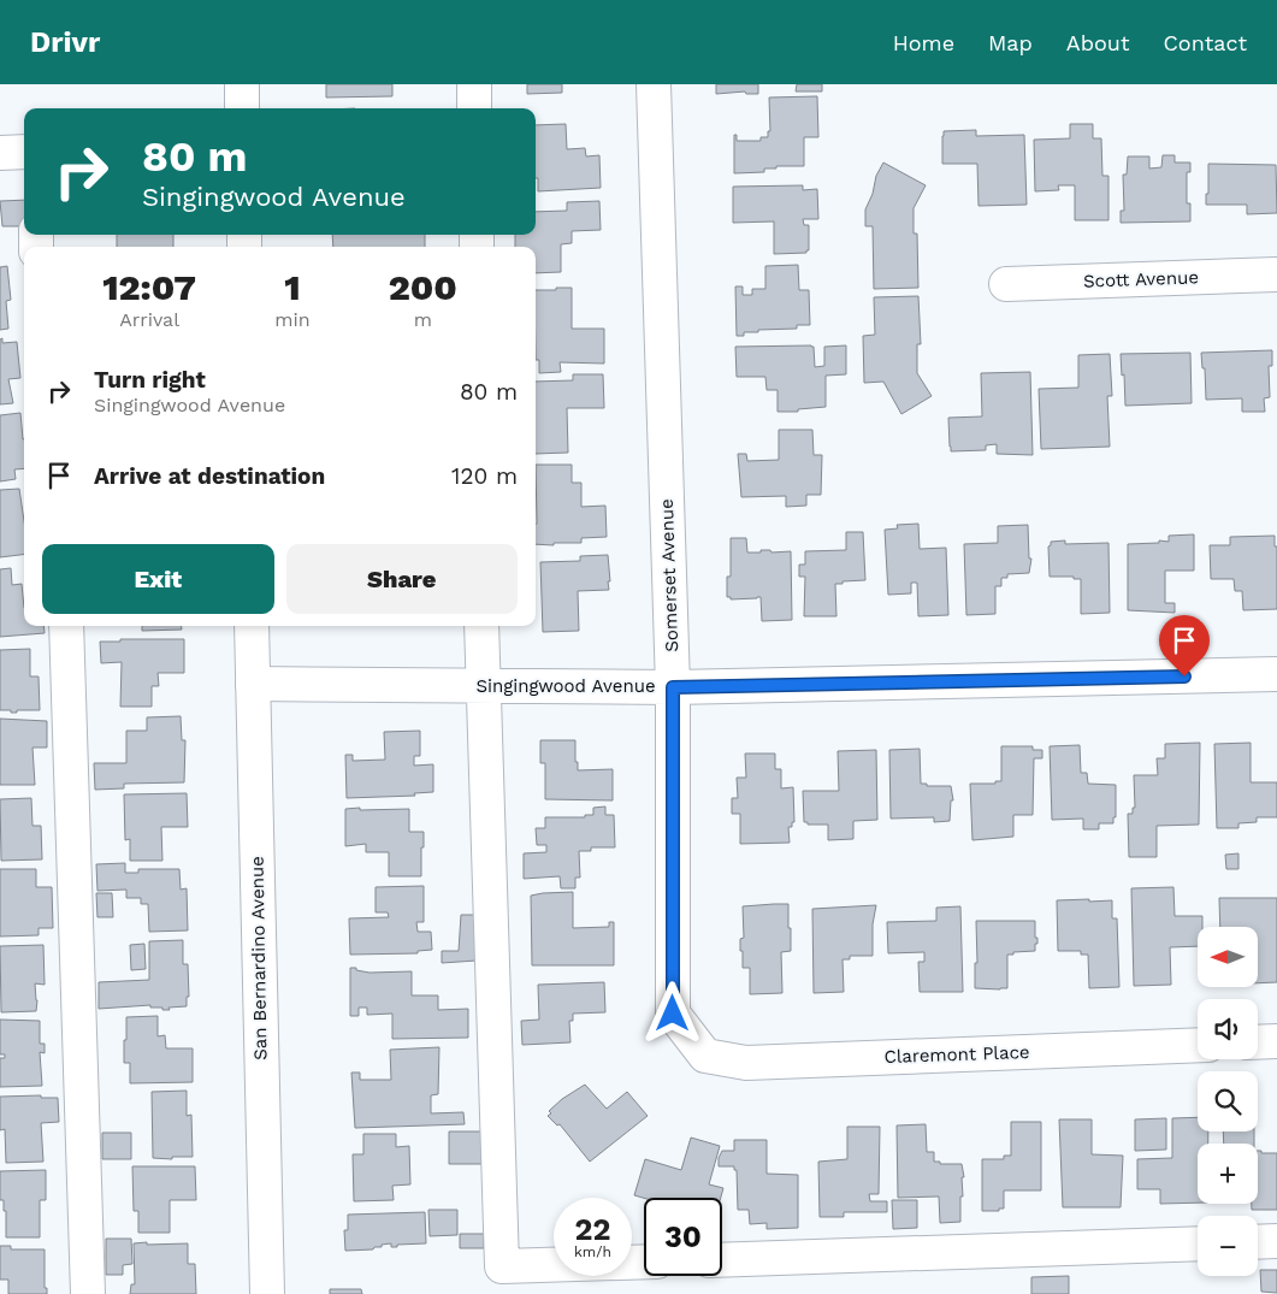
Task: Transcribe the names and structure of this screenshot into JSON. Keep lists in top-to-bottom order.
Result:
{
  "streets": {
    "street": [
      "Scott Avenue",
      "Somerset Avenue",
      "Singingwood Avenue",
      "San Bernardino Avenue",
      "Claremont Place"
    ]
  },
  "crossings": [
    ["Somerset Avenue", "Singingwood Avenue"],
    ["Somerset Avenue", "Claremont Place"],
    ["Singingwood Avenue", "San Bernardino Avenue"]
  ],
  "north": "left",
  "page": {
    "header": "Drivr",
    "nav": [
      "Home",
      "Map",
      "About",
      "Contact"
    ],
    "turn": ["80 m", "Singingwood Avenue"],
    "eta": [
      "12:07",
      "Arrival",
      "1",
      "min",
      "200",
      "m"
    ],
    "list": [
      {
        "name": "Turn right",
        "note": "Singingwood Avenue",
        "value": "80 m"
      },
      {
        "name": "Arrive at destination",
        "value": "120 m"
      }
    ],
    "buttons": ["Exit", "Share"],
    "map_buttons": ["+", "−"],
    "speed": "22 km/h",
    "limit": "30"
  }
}
